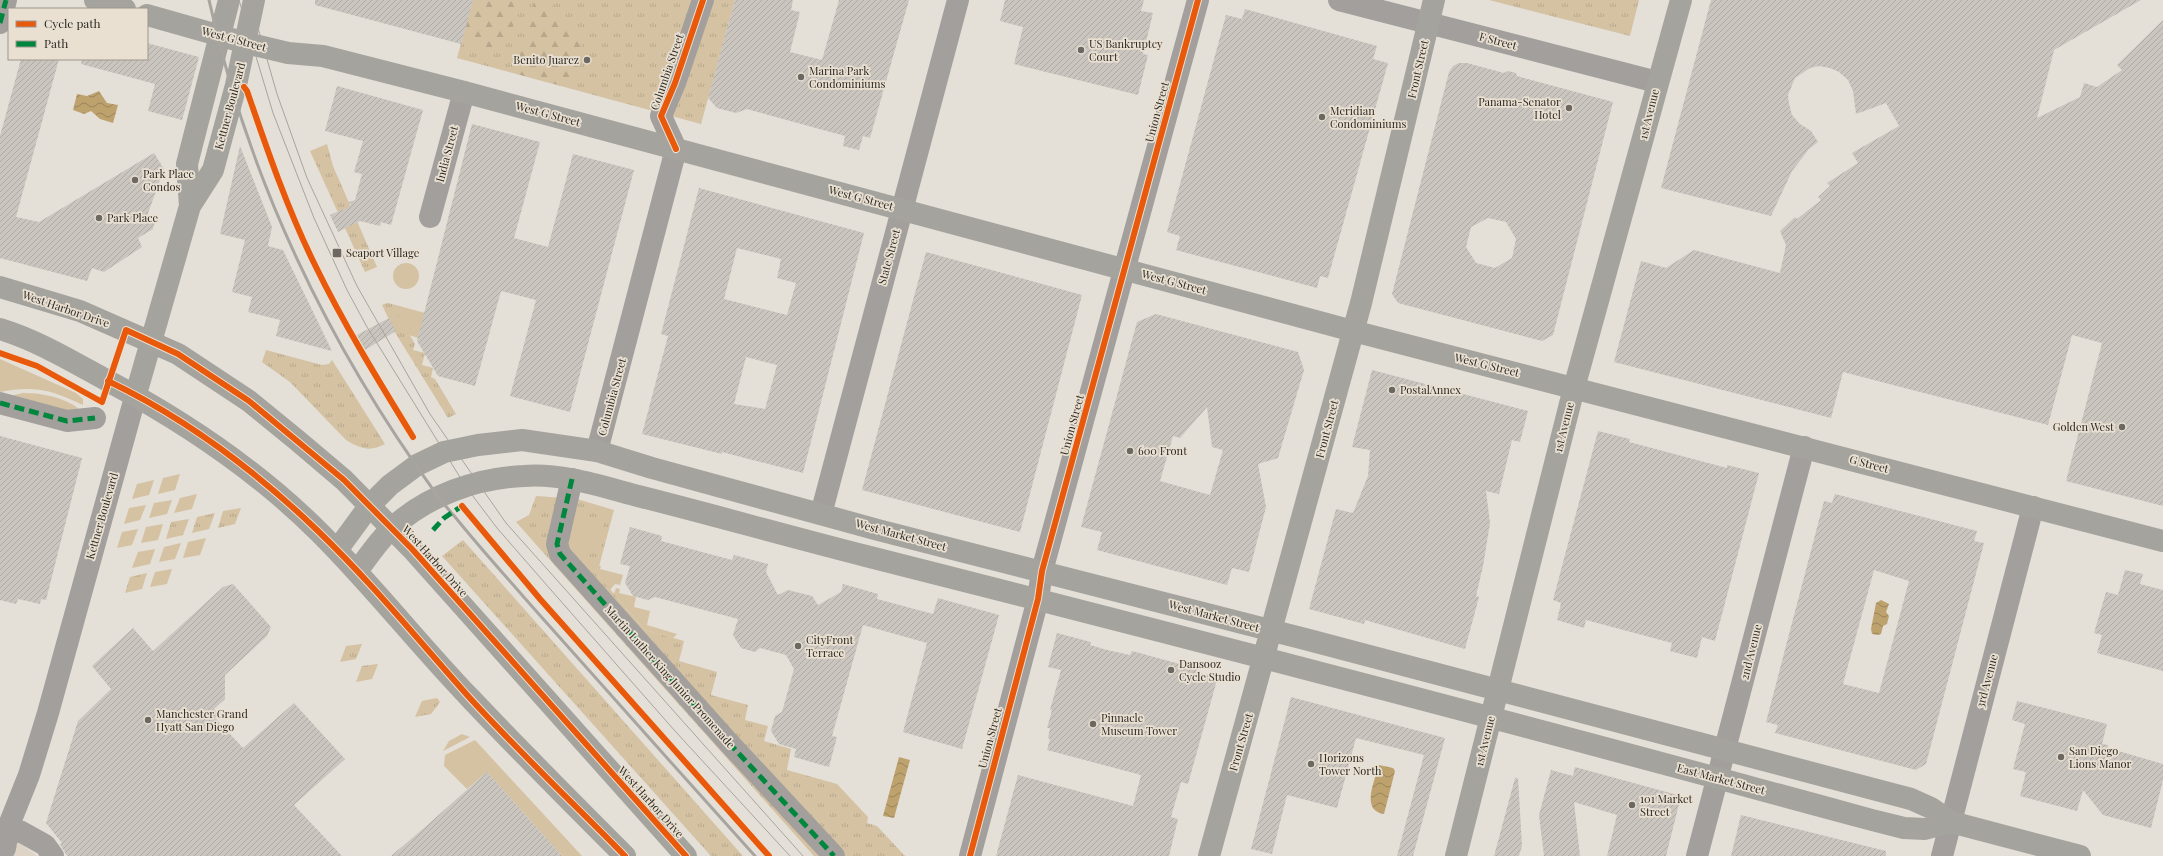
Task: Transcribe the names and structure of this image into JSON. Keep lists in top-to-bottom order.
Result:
{
  "streets": {
    "main road": [
      "West G Street",
      "Front Street",
      "Kettner Boulevard",
      "1st Avenue",
      "West Harbor Drive",
      "G Street",
      "West Market Street",
      "East Market Street"
    ],
    "street": [
      "F Street",
      "Columbia Street",
      "Union Street",
      "India Street",
      "State Street",
      "2nd Avenue",
      "Martin Luther King Junior Promenade",
      "3rd Avenue"
    ]
  },
  "crossings": [
    ["West G Street", "Front Street"],
    ["West G Street", "Columbia Street"],
    ["West G Street", "Kettner Boulevard"],
    ["West G Street", "Union Street"],
    ["West G Street", "1st Avenue"],
    ["West G Street", "India Street"],
    ["West G Street", "State Street"],
    ["West G Street", "G Street"],
    ["F Street", "Front Street"],
    ["F Street", "1st Avenue"],
    ["Front Street", "West Market Street"],
    ["Columbia Street", "West Market Street"],
    ["Kettner Boulevard", "West Harbor Drive"],
    ["Union Street", "West Market Street"],
    ["1st Avenue", "G Street"],
    ["1st Avenue", "West Market Street"],
    ["1st Avenue", "East Market Street"],
    ["State Street", "West Market Street"],
    ["West Harbor Drive", "West Market Street"],
    ["G Street", "2nd Avenue"],
    ["G Street", "3rd Avenue"],
    ["2nd Avenue", "East Market Street"],
    ["3rd Avenue", "East Market Street"]
  ],
  "places": {
    "other": [
      "US Bankruptcy Court",
      "Benito Juarez",
      "Marina Park Condominiums",
      "Panama-Senator Hotel",
      "Meridian Condominiums",
      "Park Place Condos",
      "Park Place",
      "PostalAnnex",
      "Golden West",
      "600 Front",
      "CityFront Terrace",
      "Dansooz Cycle Studio",
      "Manchester Grand Hyatt San Diego",
      "Pinnacle Museum Tower",
      "San Diego Lions Manor",
      "Horizons Tower North",
      "101 Market Street"
    ],
    "transit": ["Seaport Village"]
  },
  "legend": ["Cycle path", "Path"]
}
